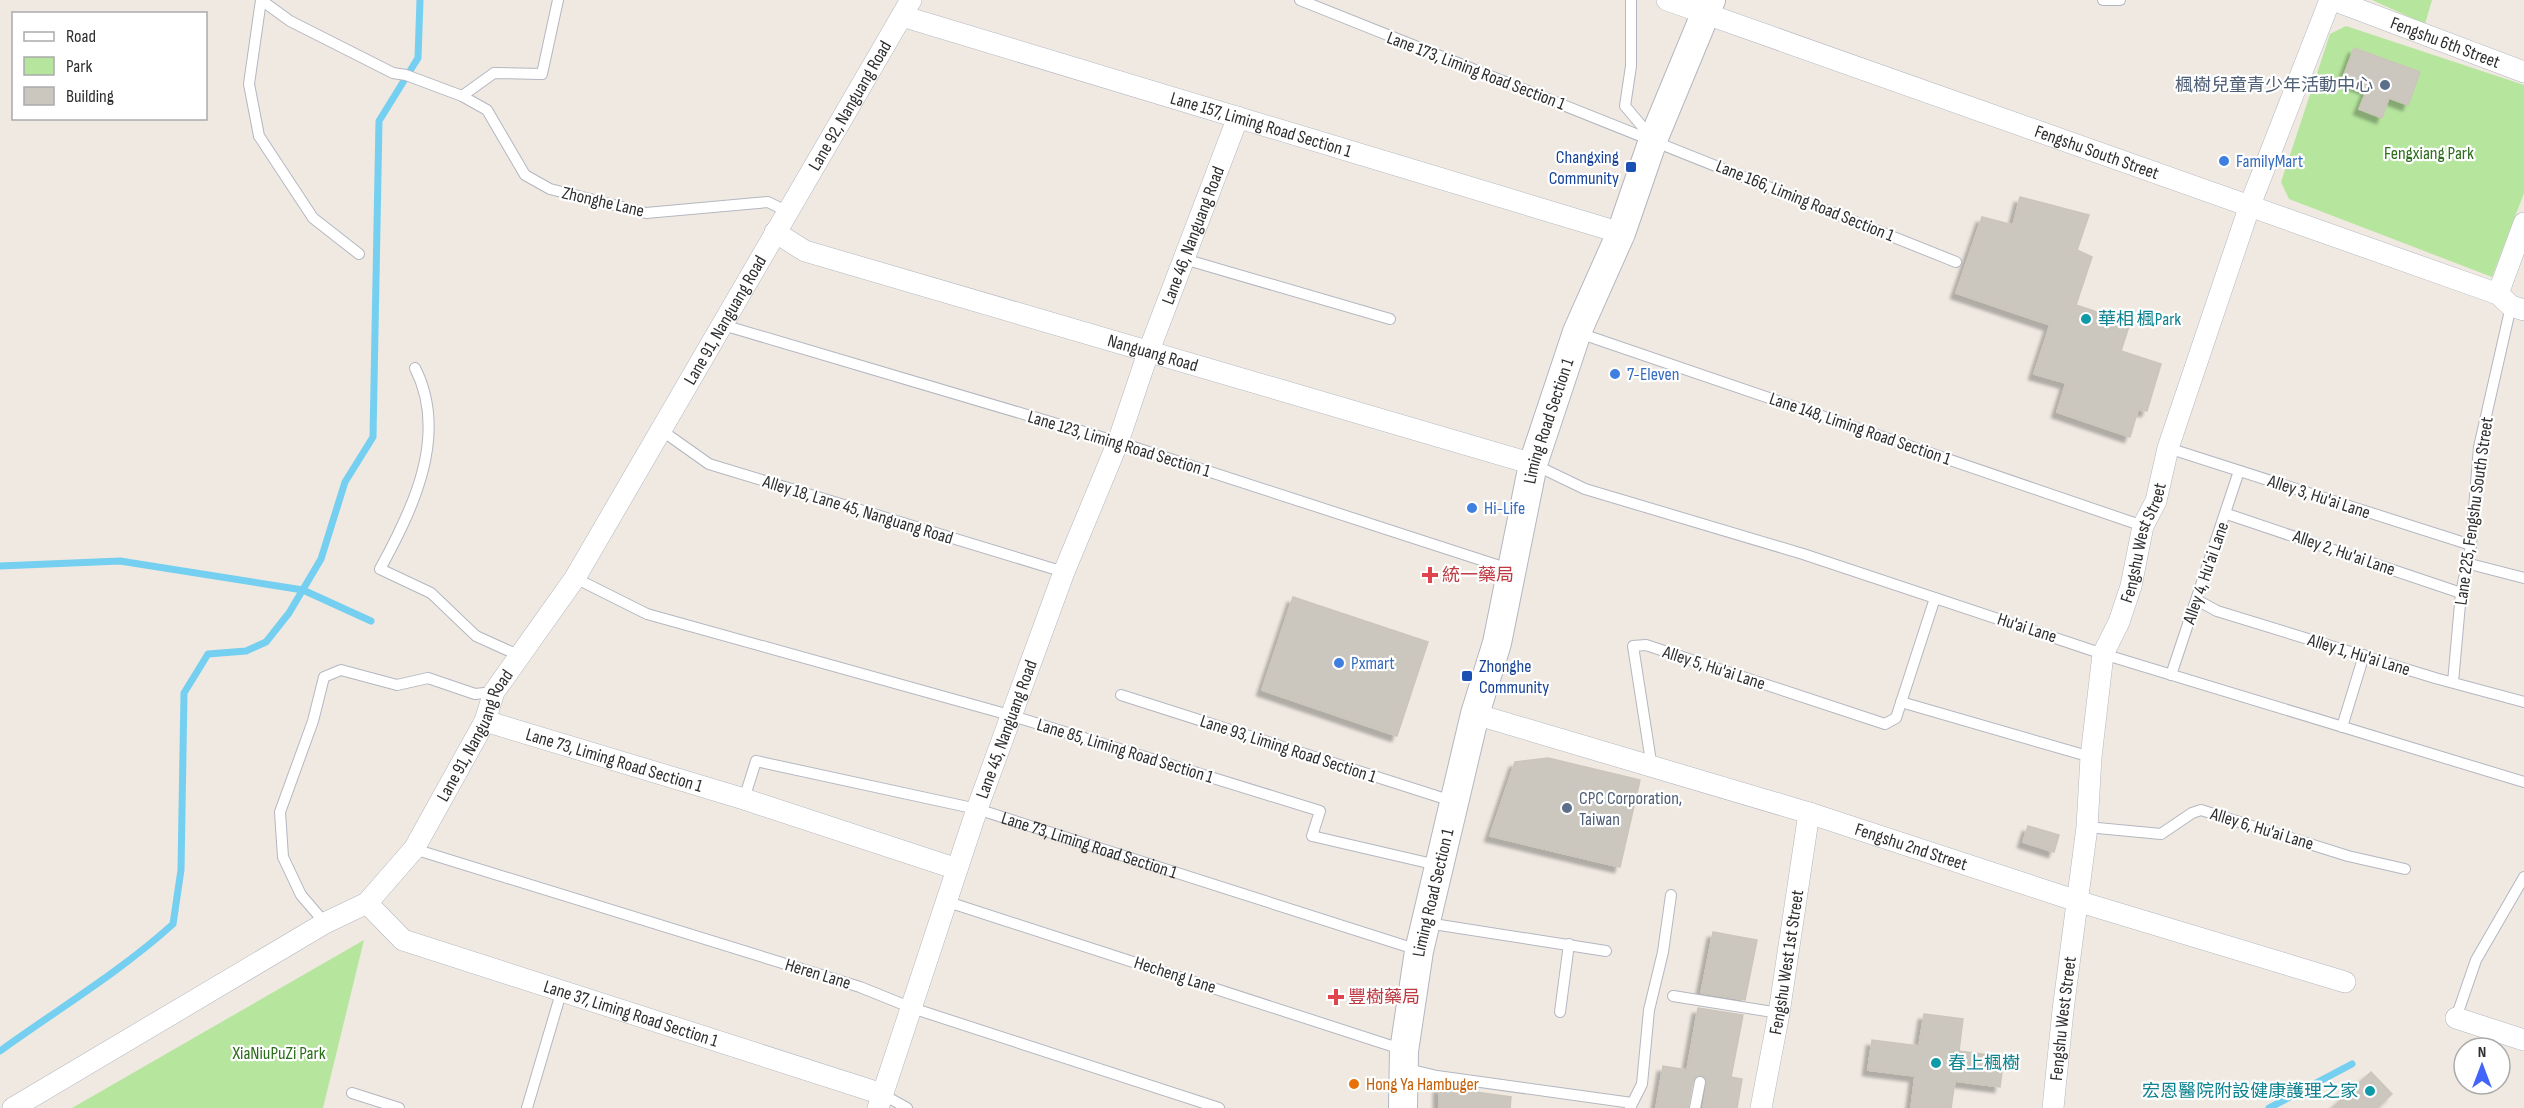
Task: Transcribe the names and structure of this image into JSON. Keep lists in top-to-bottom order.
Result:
{
  "streets": {
    "main road": ["Liming Road Section 1"],
    "street": [
      "Fengshu 6th Street",
      "Lane 92, Nanguang Road",
      "Lane 157, Liming Road Section 1",
      "Fengshu South Street",
      "Lane 46, Nanguang Road",
      "Lane 91, Nanguang Road",
      "Nanguang Road",
      "Fengshu West Street",
      "Lane 45, Nanguang Road",
      "Lane 73, Liming Road Section 1",
      "Fengshu 2nd Street",
      "Fengshu West 1st Street",
      "Lane 37, Liming Road Section 1"
    ],
    "lane": [
      "Lane 173, Liming Road Section 1",
      "Lane 166, Liming Road Section 1",
      "Zhonghe Lane",
      "Lane 148, Liming Road Section 1",
      "Lane 123, Liming Road Section 1",
      "Alley 3, Hu'ai Lane",
      "Alley 18, Lane 45, Nanguang Road",
      "Lane 225, Fengshu South Street",
      "Alley 2, Hu'ai Lane",
      "Alley 4, Hu'ai Lane",
      "Hu'ai Lane",
      "Alley 1, Hu'ai Lane",
      "Alley 5, Hu'ai Lane",
      "Lane 93, Liming Road Section 1",
      "Lane 85, Liming Road Section 1",
      "Alley 6, Hu'ai Lane",
      "Heren Lane",
      "Hecheng Lane"
    ]
  },
  "crossings": [
    ["Fengshu 6th Street", "Fengshu West Street"],
    ["Lane 173, Liming Road Section 1", "Lane 166, Liming Road Section 1"],
    ["Lane 173, Liming Road Section 1", "Liming Road Section 1"],
    ["Lane 92, Nanguang Road", "Lane 157, Liming Road Section 1"],
    ["Lane 92, Nanguang Road", "Zhonghe Lane"],
    ["Lane 92, Nanguang Road", "Lane 91, Nanguang Road"],
    ["Lane 157, Liming Road Section 1", "Lane 46, Nanguang Road"],
    ["Lane 157, Liming Road Section 1", "Liming Road Section 1"],
    ["Fengshu South Street", "Liming Road Section 1"],
    ["Fengshu South Street", "Lane 225, Fengshu South Street"],
    ["Fengshu South Street", "Fengshu West Street"],
    ["Lane 166, Liming Road Section 1", "Liming Road Section 1"],
    ["Zhonghe Lane", "Lane 91, Nanguang Road"],
    ["Lane 46, Nanguang Road", "Nanguang Road"],
    ["Lane 46, Nanguang Road", "Lane 45, Nanguang Road"],
    ["Lane 91, Nanguang Road", "Nanguang Road"],
    ["Lane 91, Nanguang Road", "Lane 123, Liming Road Section 1"],
    ["Lane 91, Nanguang Road", "Alley 18, Lane 45, Nanguang Road"],
    ["Lane 91, Nanguang Road", "Lane 85, Liming Road Section 1"],
    ["Lane 91, Nanguang Road", "Lane 73, Liming Road Section 1"],
    ["Lane 91, Nanguang Road", "Heren Lane"],
    ["Lane 91, Nanguang Road", "Lane 37, Liming Road Section 1"],
    ["Nanguang Road", "Liming Road Section 1"],
    ["Nanguang Road", "Hu'ai Lane"],
    ["Nanguang Road", "Lane 45, Nanguang Road"],
    ["Liming Road Section 1", "Lane 148, Liming Road Section 1"],
    ["Liming Road Section 1", "Lane 123, Liming Road Section 1"],
    ["Liming Road Section 1", "Hu'ai Lane"],
    ["Liming Road Section 1", "Lane 93, Liming Road Section 1"],
    ["Liming Road Section 1", "Lane 85, Liming Road Section 1"],
    ["Liming Road Section 1", "Lane 73, Liming Road Section 1"],
    ["Liming Road Section 1", "Fengshu 2nd Street"],
    ["Liming Road Section 1", "Hecheng Lane"],
    ["Lane 148, Liming Road Section 1", "Fengshu West Street"],
    ["Lane 123, Liming Road Section 1", "Lane 45, Nanguang Road"],
    ["Alley 3, Hu'ai Lane", "Lane 225, Fengshu South Street"],
    ["Alley 3, Hu'ai Lane", "Fengshu West Street"],
    ["Alley 3, Hu'ai Lane", "Alley 4, Hu'ai Lane"],
    ["Alley 18, Lane 45, Nanguang Road", "Lane 45, Nanguang Road"],
    ["Lane 225, Fengshu South Street", "Alley 2, Hu'ai Lane"],
    ["Lane 225, Fengshu South Street", "Alley 1, Hu'ai Lane"],
    ["Fengshu West Street", "Hu'ai Lane"],
    ["Fengshu West Street", "Alley 6, Hu'ai Lane"],
    ["Fengshu West Street", "Fengshu 2nd Street"],
    ["Alley 2, Hu'ai Lane", "Alley 4, Hu'ai Lane"],
    ["Alley 4, Hu'ai Lane", "Hu'ai Lane"],
    ["Alley 4, Hu'ai Lane", "Alley 1, Hu'ai Lane"],
    ["Hu'ai Lane", "Alley 5, Hu'ai Lane"],
    ["Alley 5, Hu'ai Lane", "Fengshu 2nd Street"],
    ["Lane 45, Nanguang Road", "Lane 85, Liming Road Section 1"],
    ["Lane 45, Nanguang Road", "Lane 73, Liming Road Section 1"],
    ["Lane 45, Nanguang Road", "Heren Lane"],
    ["Lane 45, Nanguang Road", "Hecheng Lane"],
    ["Lane 45, Nanguang Road", "Lane 37, Liming Road Section 1"],
    ["Fengshu 2nd Street", "Fengshu West 1st Street"]
  ],
  "parks": ["Fengxiang Park", "XiaNiuPuZi Park"],
  "places": {
    "other": [
      "楓樹兒童青少年活動中心",
      "FamilyMart",
      "華相 楓Park",
      "7-Eleven",
      "Hi-Life",
      "Pxmart",
      "CPC Corporation, Taiwan",
      "春上楓樹",
      "Hong Ya Hambuger",
      "宏恩醫院附設健康護理之家"
    ],
    "transit": ["Changxing Community", "Zhonghe Community"],
    "health": ["統一藥局", "豐樹藥局"]
  },
  "legend": ["Road", "Park", "Building"],
  "north": "top"
}
